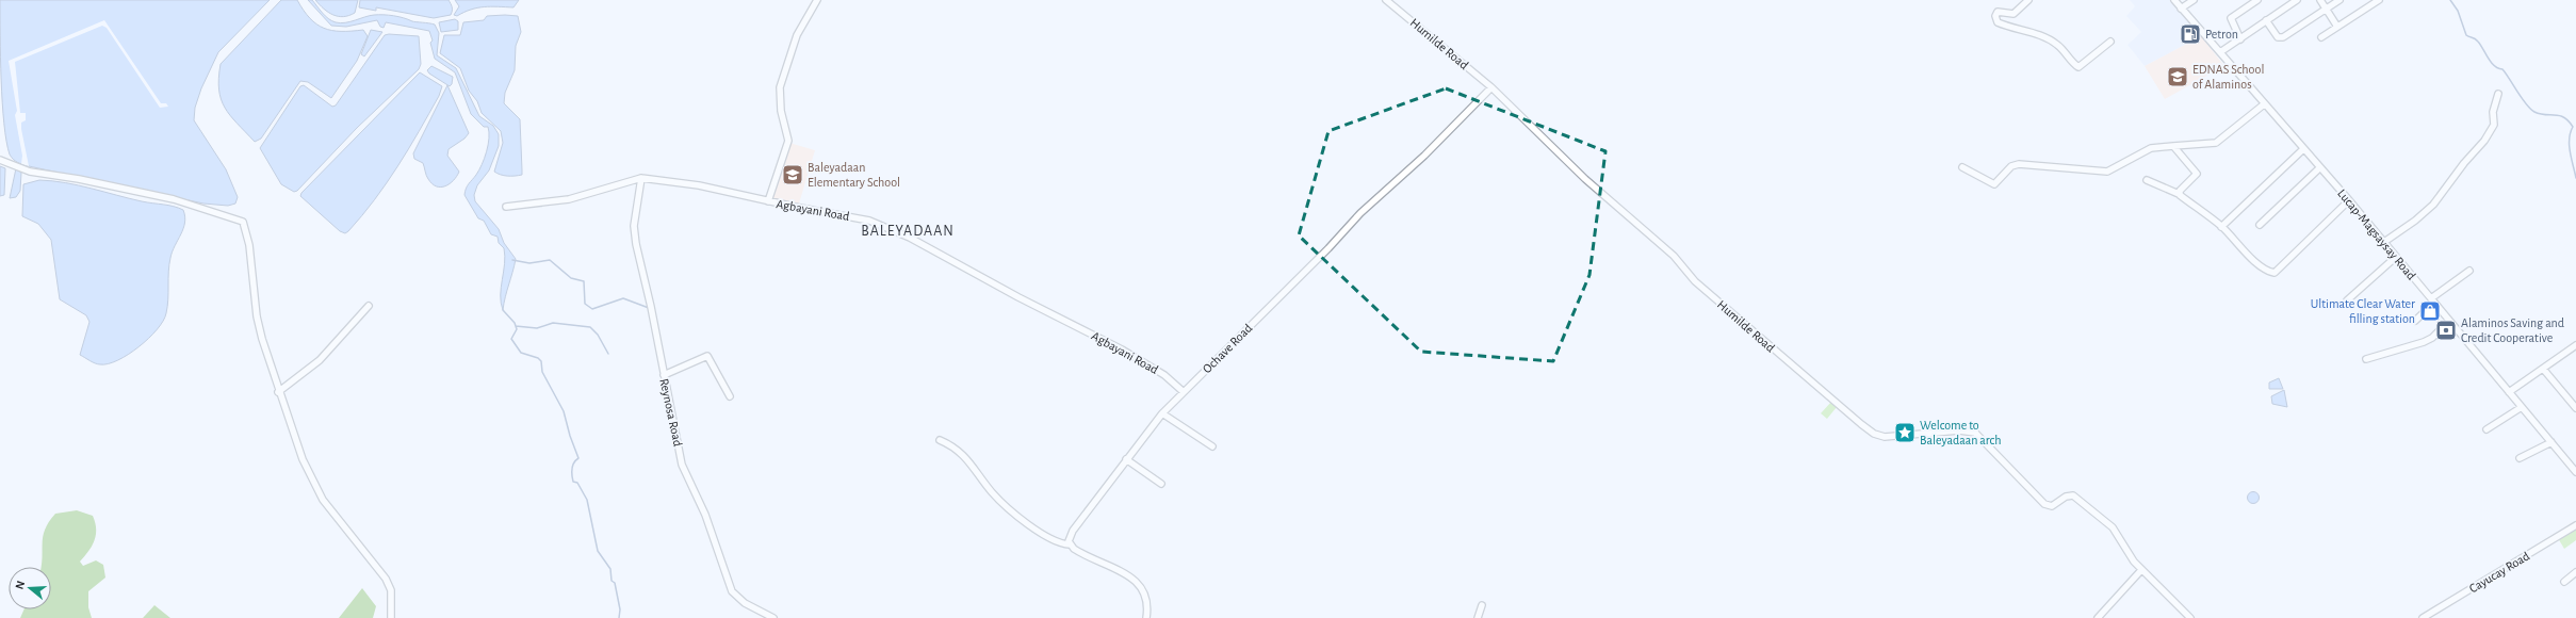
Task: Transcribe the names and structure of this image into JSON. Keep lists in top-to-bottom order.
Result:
{
  "streets": {
    "street": [
      "Humilde Road",
      "Agbayani Road",
      "Lucap-Magsaysay Road",
      "Ochave Road",
      "Reynosa Road",
      "Cayucay Road"
    ]
  },
  "crossings": [
    ["Humilde Road", "Ochave Road"],
    ["Agbayani Road", "Ochave Road"],
    ["Agbayani Road", "Reynosa Road"]
  ],
  "districts": ["BALEYADAAN"],
  "places": {
    "fuel station": ["Petron"],
    "school or university": ["EDNAS School of Alaminos", "Baleyadaan Elementary School"],
    "shop": ["Ultimate Clear Water filling station"],
    "bank": ["Alaminos Saving and Credit Cooperative"],
    "place": ["Welcome to Baleyadaan arch"]
  },
  "north": "left"
}
